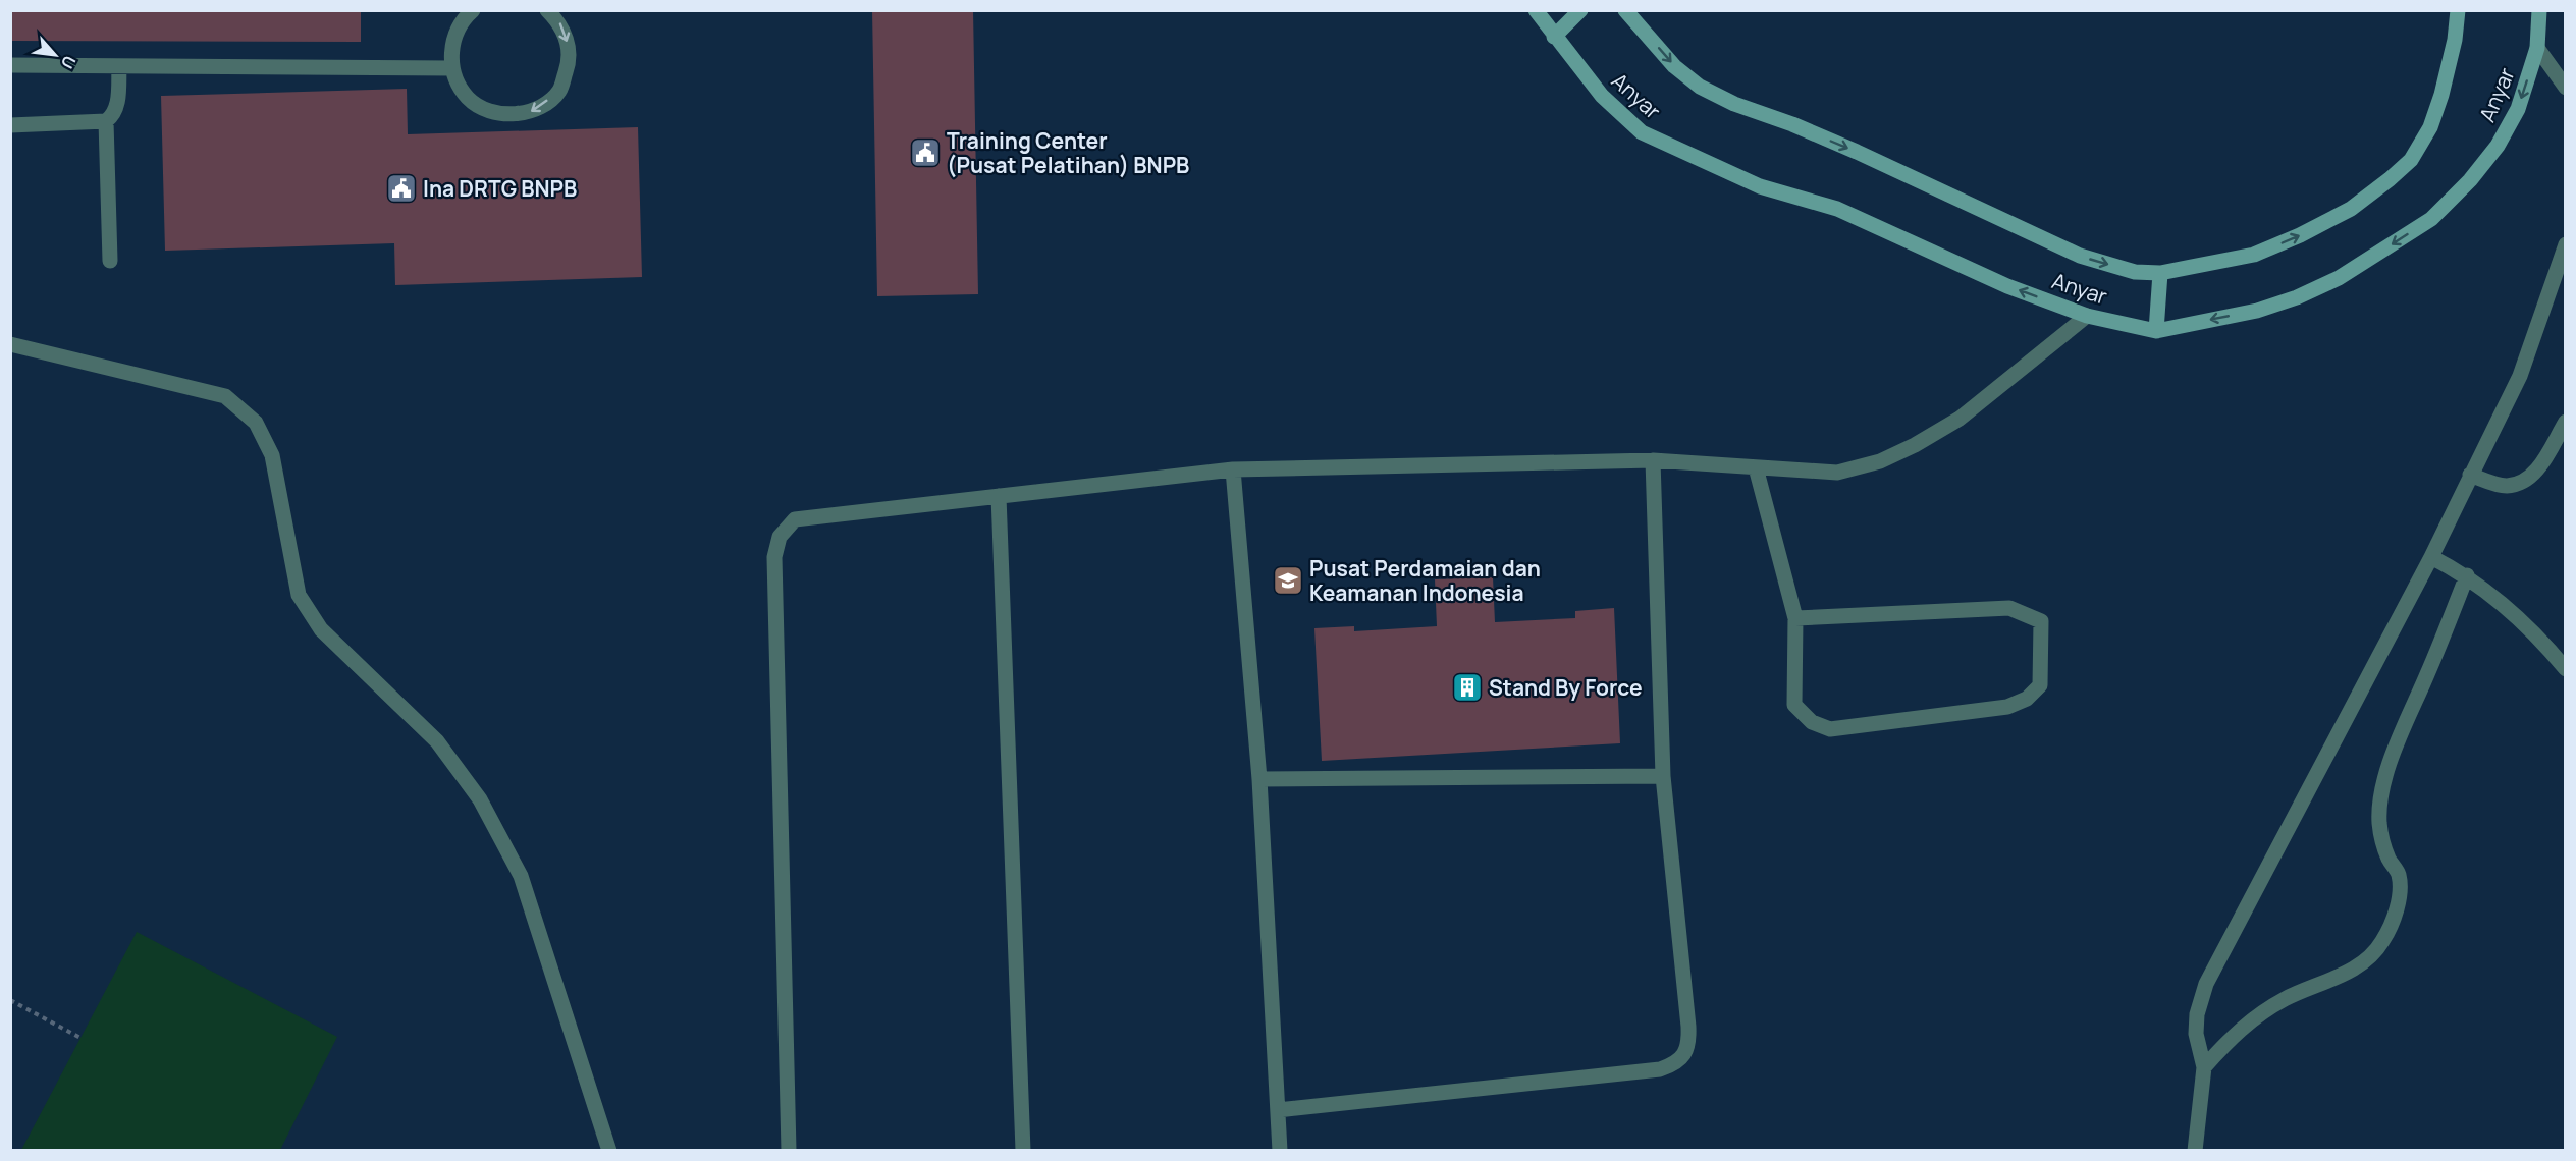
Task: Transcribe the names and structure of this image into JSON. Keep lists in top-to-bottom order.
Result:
{
  "streets": {
    "street": ["Anyar"]
  },
  "places": {
    "public building": ["Training Center (Pusat Pelatihan) BNPB", "Ina DRTG BNPB"],
    "school or university": ["Pusat Perdamaian dan Keamanan Indonesia"],
    "building": ["Stand By Force"]
  },
  "north": "bottom right"
}
